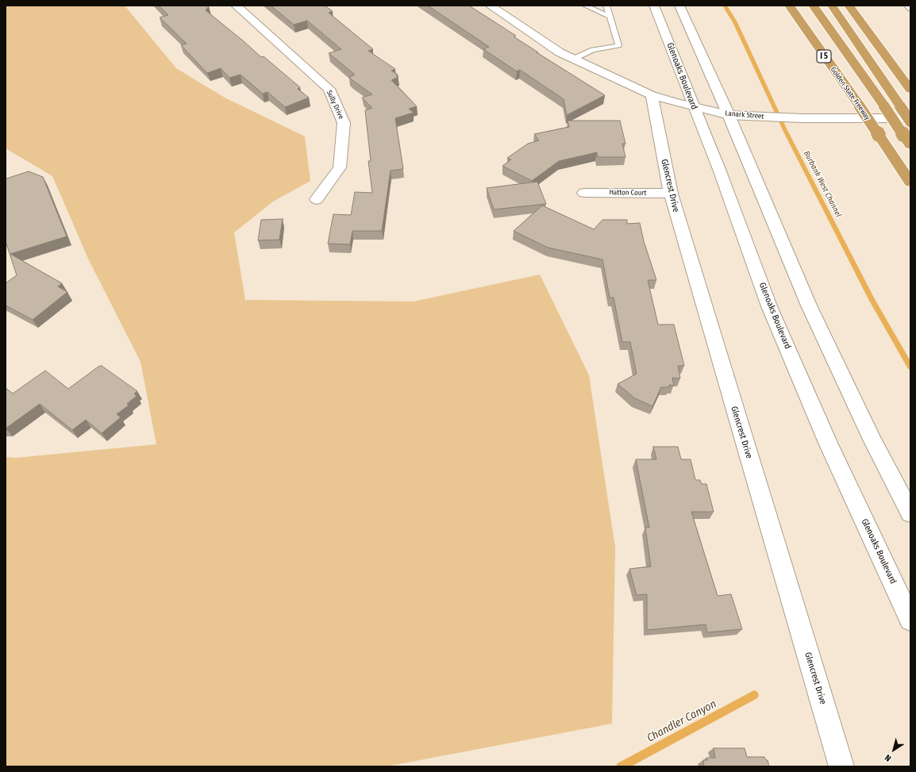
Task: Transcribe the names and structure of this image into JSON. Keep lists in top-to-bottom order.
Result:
{
  "streets": {
    "highway": ["I 5", "Golden State Freeway"],
    "street": [
      "Glenoaks Boulevard",
      "Sully Drive",
      "Lanark Street",
      "Glencrest Drive",
      "Hatton Court"
    ]
  },
  "crossings": [
    ["Glenoaks Boulevard", "Lanark Street"],
    ["Lanark Street", "Glencrest Drive"],
    ["Glencrest Drive", "Hatton Court"]
  ],
  "water": ["Burbank West Channel", "Chandler Canyon"],
  "north": "bottom left"
}
